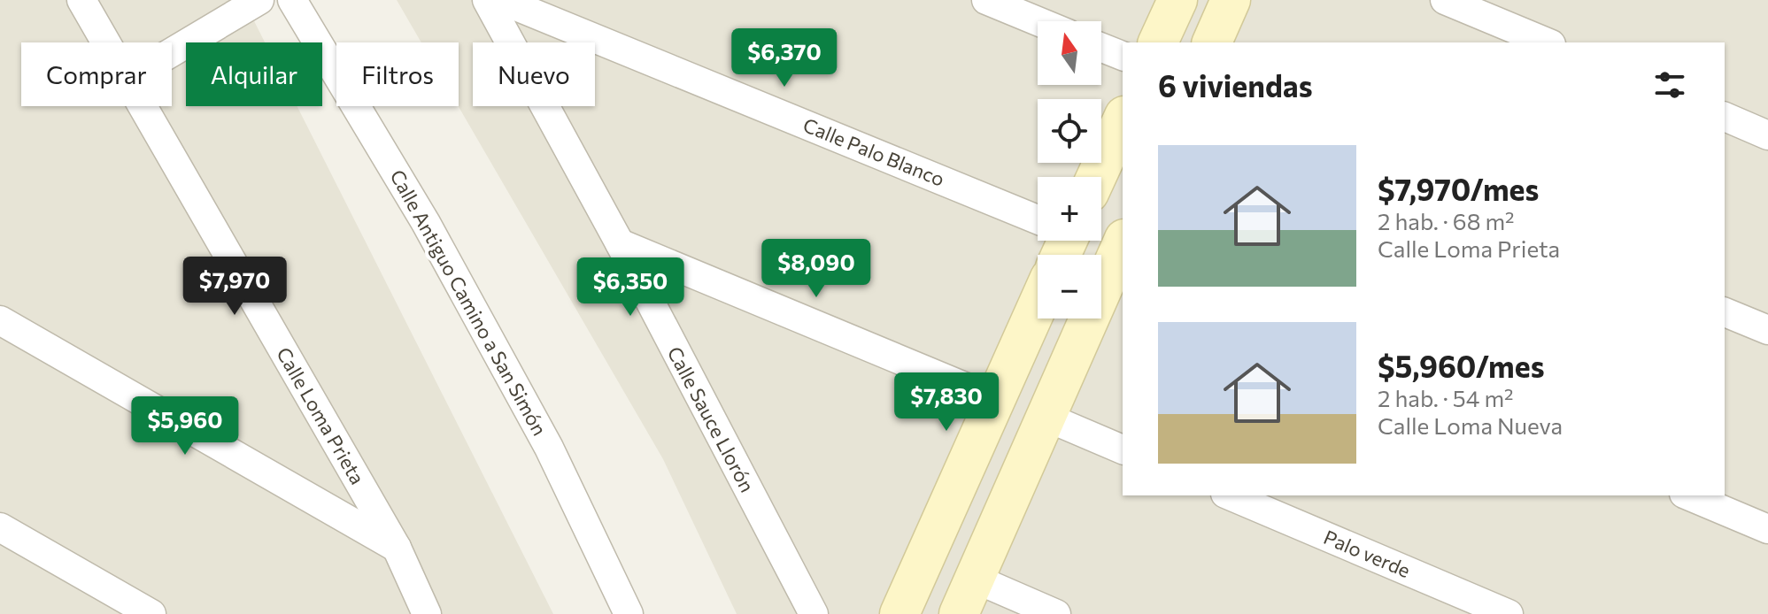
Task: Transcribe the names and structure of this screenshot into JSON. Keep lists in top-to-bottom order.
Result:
{
  "streets": {
    "street": [
      "Calle Palo Blanco",
      "Calle Antiguo Camino a San Simón",
      "Calle Loma Prieta",
      "Calle Sauce Llorón",
      "Palo verde"
    ]
  },
  "north": "top",
  "page": {
    "map_buttons": ["+", "−"],
    "price": [
      "$6,370",
      "$8,090",
      "$7,970",
      "$6,350",
      "$7,830",
      "$5,960"
    ],
    "chip": [
      "Comprar",
      "Alquilar",
      "Filtros",
      "Nuevo"
    ],
    "heading": "6 viviendas",
    "list": [
      {
        "name": "$7,970/mes",
        "note": "2 hab. · 68 m² · Calle Loma Prieta"
      },
      {
        "name": "$5,960/mes",
        "note": "2 hab. · 54 m² · Calle Loma Nueva"
      }
    ]
  }
}
